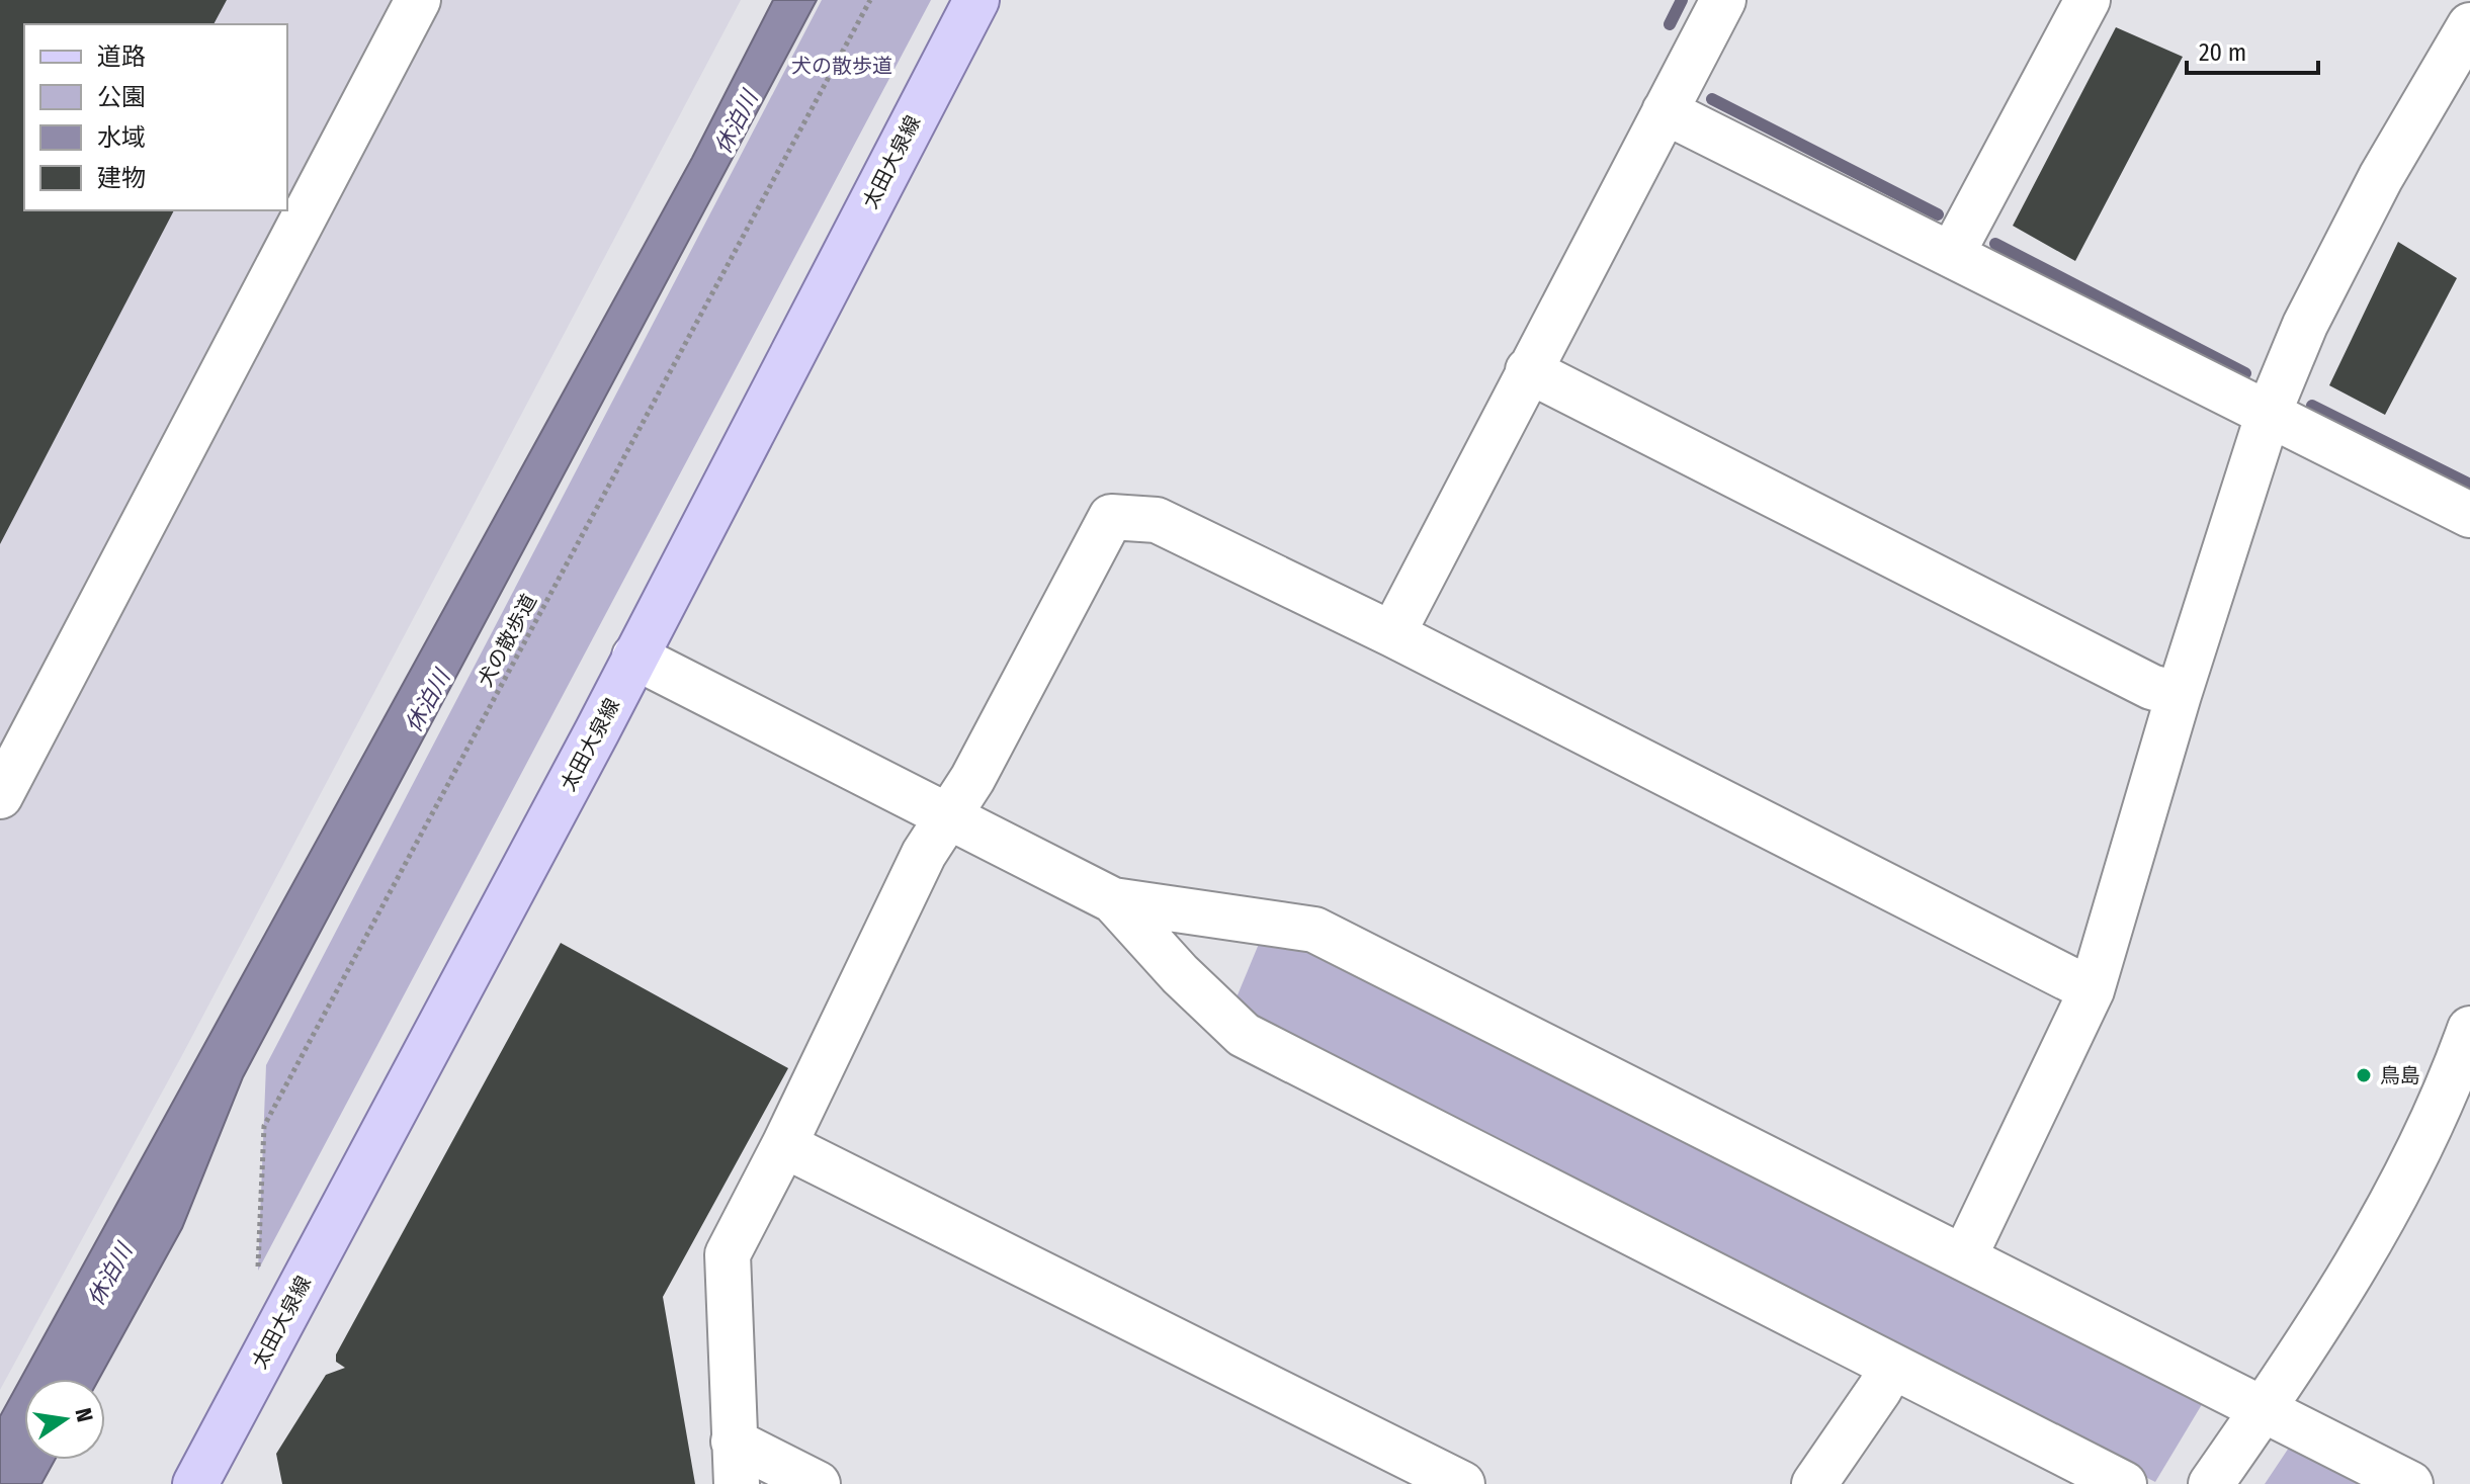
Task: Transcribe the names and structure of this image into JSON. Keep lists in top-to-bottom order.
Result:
{
  "streets": {
    "main road": ["太田大泉線"],
    "path": ["犬の散歩道"]
  },
  "water": ["休泊川"],
  "parks": ["犬の散歩道"],
  "places": ["鳥島"],
  "legend": [
    "道路",
    "公園",
    "水域",
    "建物"
  ],
  "scale_bar": "20 m",
  "north": "right"
}
